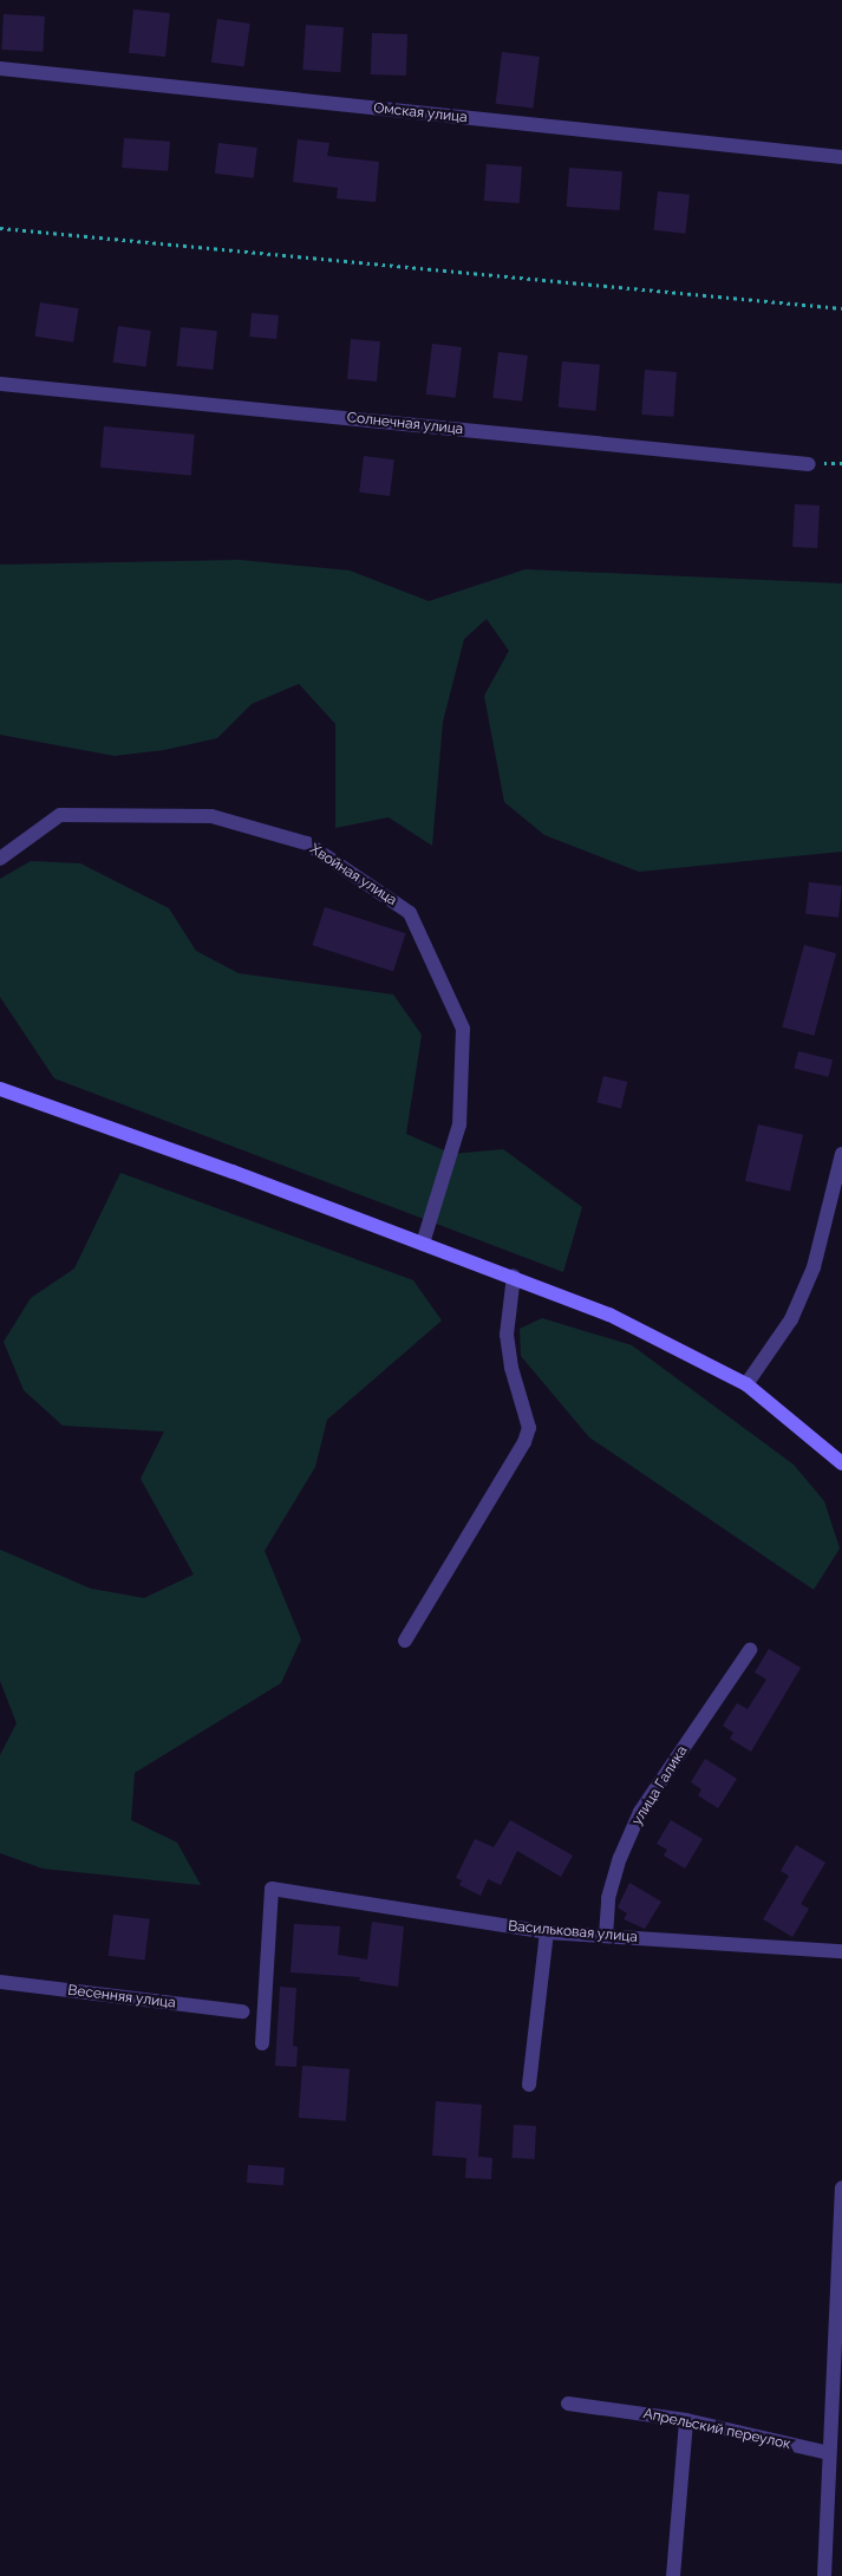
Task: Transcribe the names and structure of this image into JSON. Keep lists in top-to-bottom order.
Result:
{
  "streets": {
    "street": [
      "Омская улица",
      "Солнечная улица",
      "Хвойная улица",
      "улица Галика",
      "Васильковая улица",
      "Весенняя улица",
      "Апрельский переулок"
    ]
  },
  "crossings": [
    ["улица Галика", "Васильковая улица"]
  ]
}
